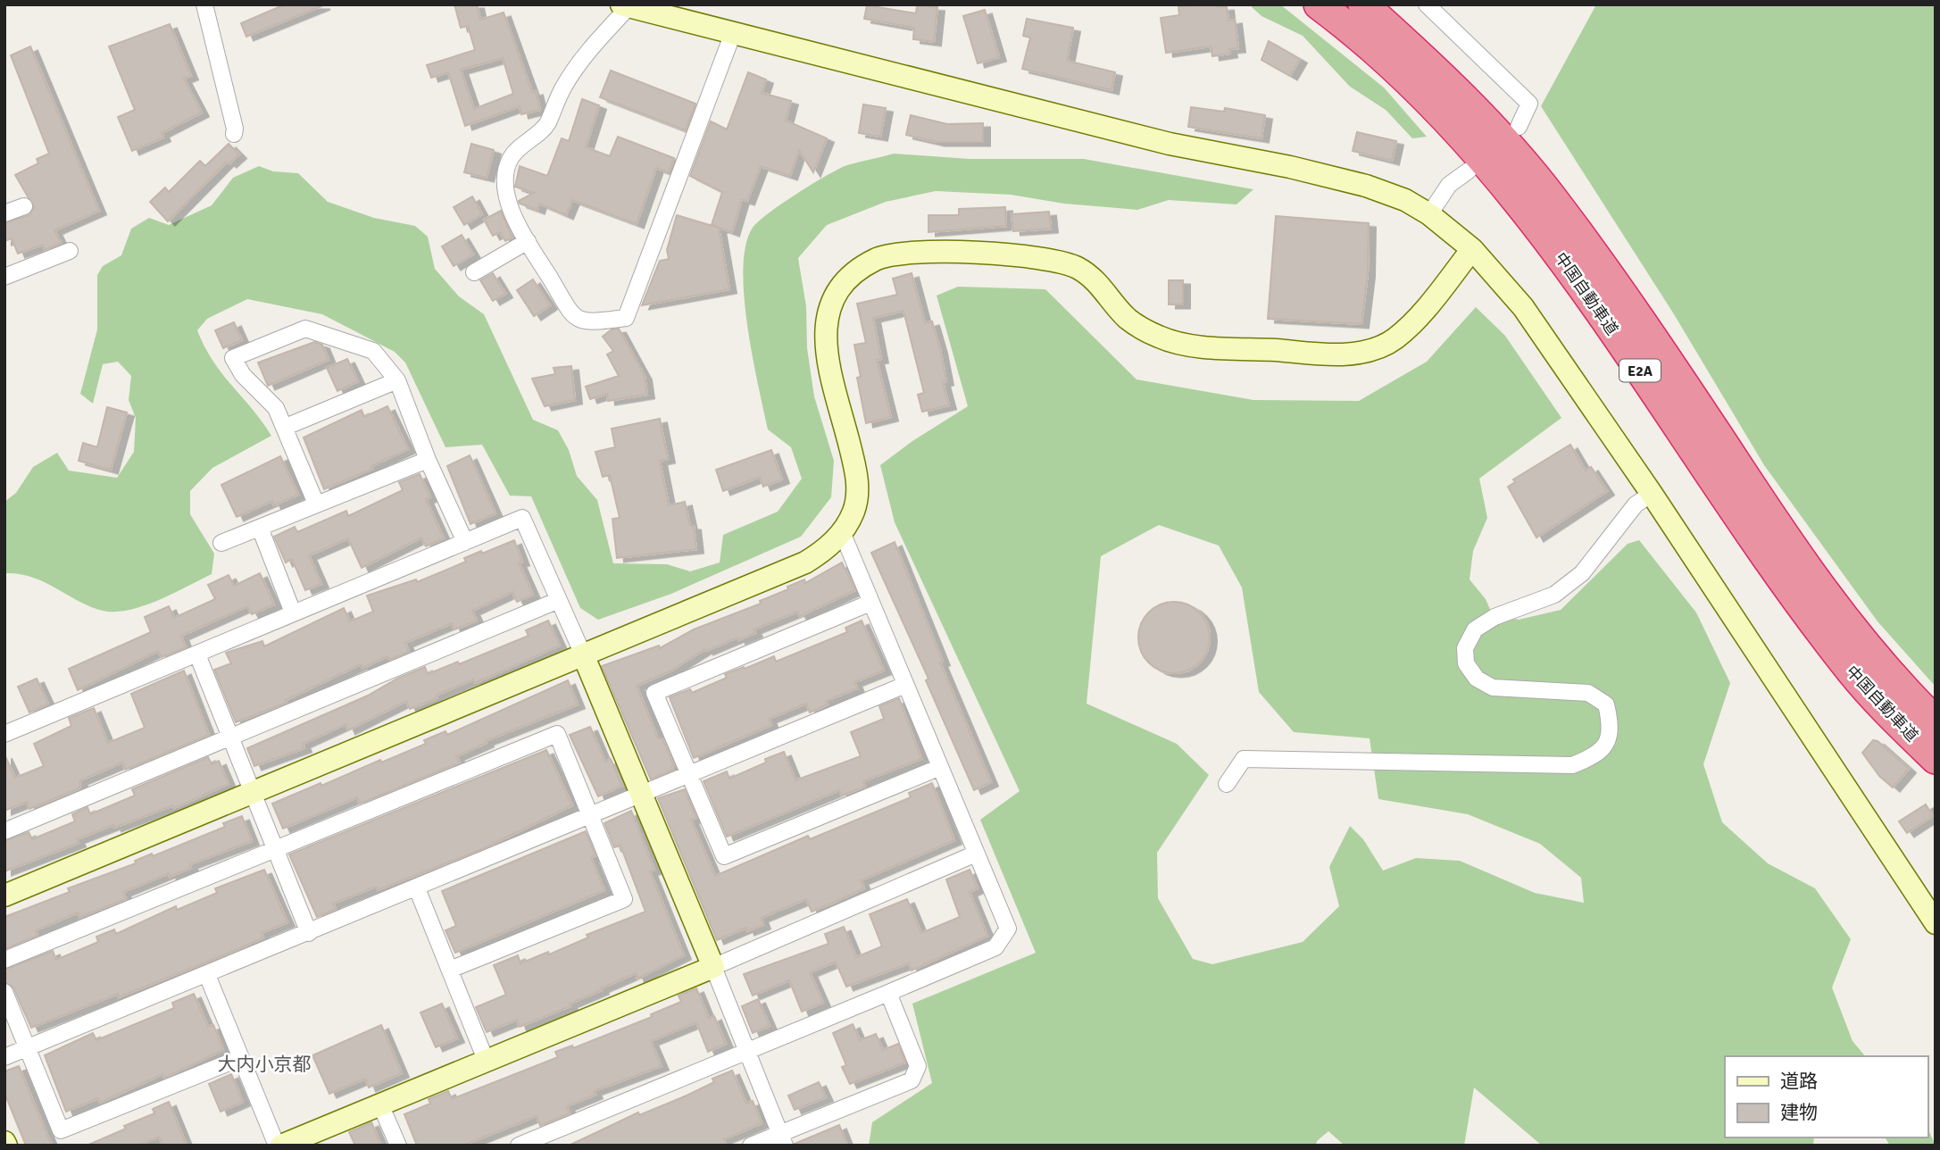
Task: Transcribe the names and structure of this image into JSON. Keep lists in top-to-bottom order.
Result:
{
  "streets": {
    "highway": ["中国自動車道", "E2A"]
  },
  "districts": ["大内小京都"],
  "legend": ["道路", "建物"]
}
